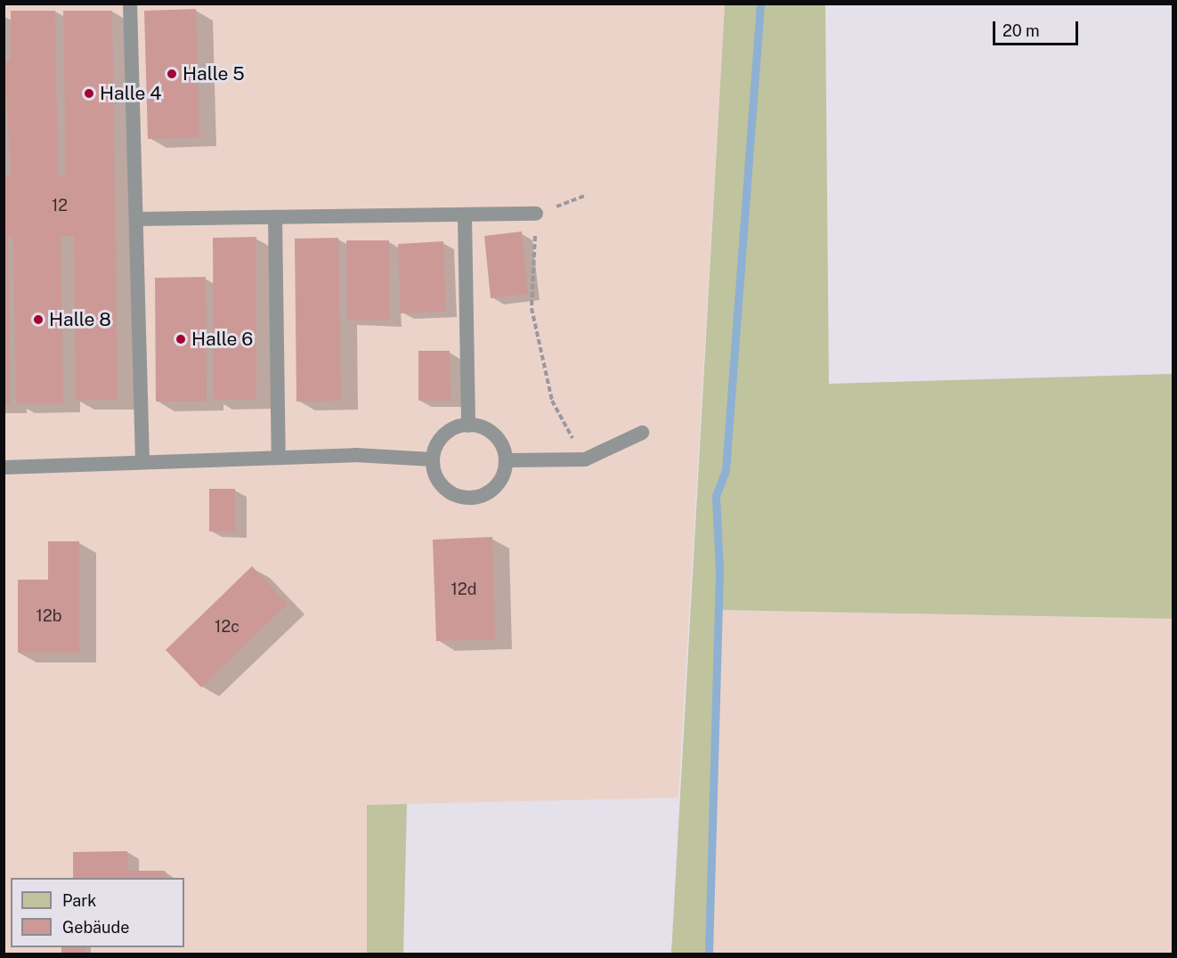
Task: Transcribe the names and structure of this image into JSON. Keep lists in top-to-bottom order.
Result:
{
  "places": [
    "Halle 5",
    "Halle 4",
    "Halle 8",
    "Halle 6"
  ],
  "house_numbers": [
    "12",
    "12d",
    "12b",
    "12c"
  ],
  "legend": ["Park", "Gebäude"],
  "scale_bar": "20 m"
}
